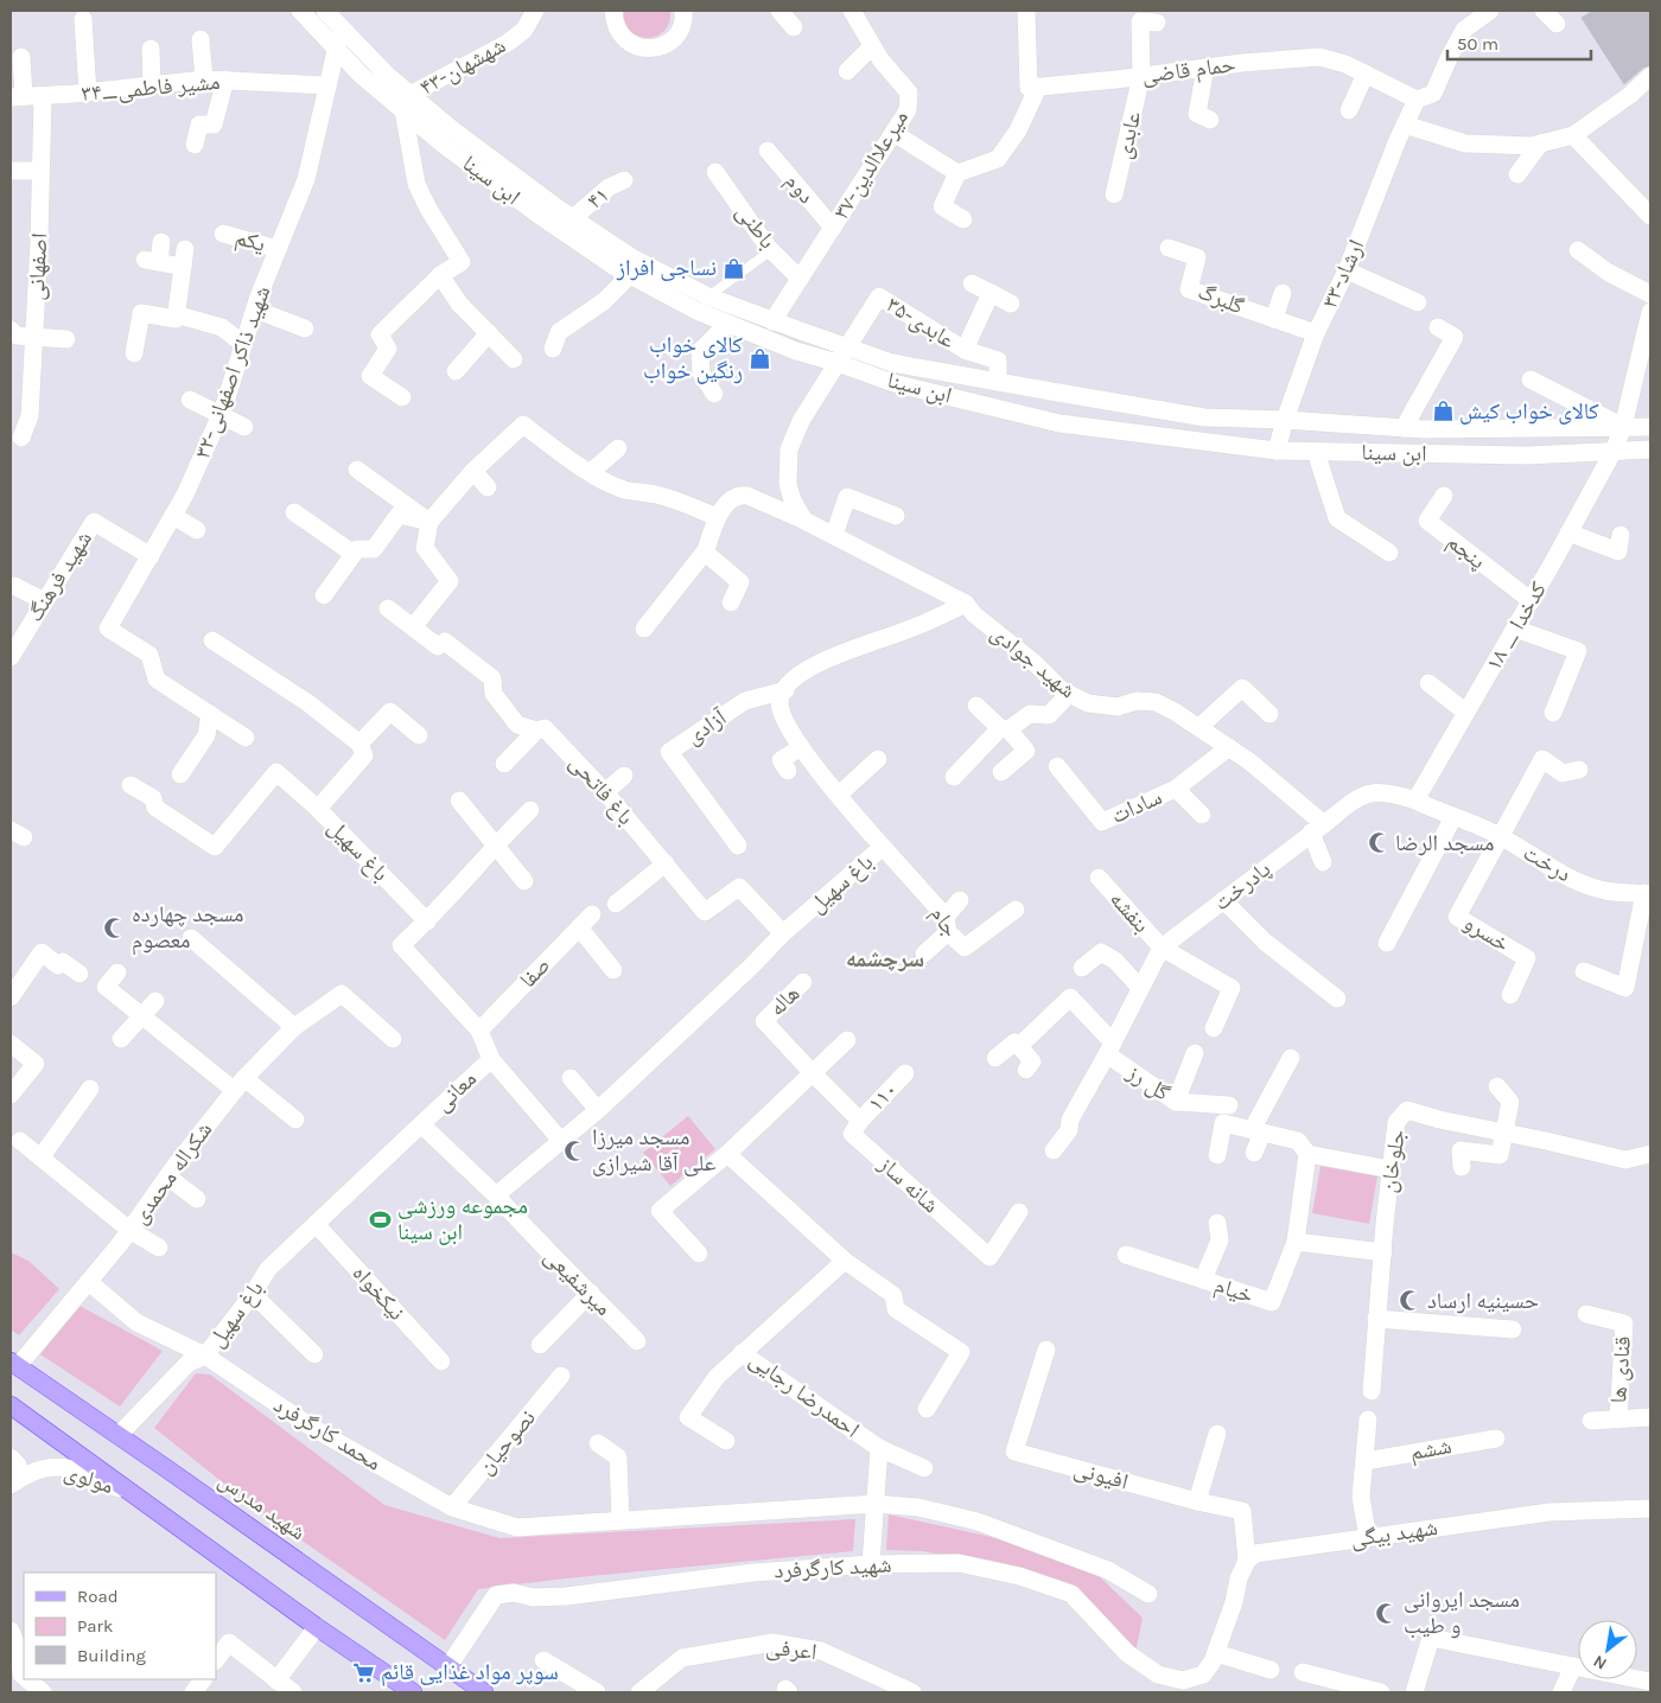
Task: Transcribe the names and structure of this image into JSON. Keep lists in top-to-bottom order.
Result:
{
  "streets": {
    "main road": ["شهید مدرس"],
    "street": [
      "۴۳-شهشهان",
      "حمام قاضی",
      "۳۴_مشیر فاطمی",
      "عابدی",
      "۳۷-میرعلاالدین",
      "ابن سینا",
      "دوم",
      "۴۱",
      "باطنی",
      "یکم",
      "اصفهانی",
      "۳۳-ارشاد",
      "گلبرگ",
      "۳۵-عابدی",
      "۳۲-شهید ذاکر اصفهانی",
      "پنجم",
      "شهید فرهنگ",
      "۱۸ _ کدخدا",
      "شهید جوادی",
      "آزادی",
      "باغ فاتحی",
      "سادات",
      "باغ سهیل",
      "درخت",
      "پادرخت",
      "بنفشه",
      "جام",
      "خسرو",
      "صفا",
      "هاله",
      "گل رز",
      "معانی",
      "۱۱۰",
      "جلوخان",
      "شکراله محمدی",
      "شانه ساز",
      "میرشفیعی",
      "خیام",
      "نیکخواه",
      "قنادی ها",
      "احمدرضا رجایی",
      "محمد کارگرفرد",
      "نصوحیان",
      "ششم",
      "افیونی",
      "مولوی",
      "شهید بیگی",
      "شهید کارگرفرد",
      "اعرفی"
    ]
  },
  "crossings": [
    ["۴۳-شهشهان", "ابن سینا"],
    ["حمام قاضی", "عابدی"],
    ["حمام قاضی", "۳۳-ارشاد"],
    ["۳۴_مشیر فاطمی", "اصفهانی"],
    ["۳۴_مشیر فاطمی", "۳۲-شهید ذاکر اصفهانی"],
    ["۳۷-میرعلاالدین", "ابن سینا"],
    ["۳۷-میرعلاالدین", "دوم"],
    ["۳۷-میرعلاالدین", "باطنی"],
    ["ابن سینا", "۴۱"],
    ["ابن سینا", "۳۳-ارشاد"],
    ["ابن سینا", "۳۵-عابدی"],
    ["ابن سینا", "۳۲-شهید ذاکر اصفهانی"],
    ["ابن سینا", "۱۸ _ کدخدا"],
    ["یکم", "۳۲-شهید ذاکر اصفهانی"],
    ["۳۳-ارشاد", "گلبرگ"],
    ["۳۲-شهید ذاکر اصفهانی", "شهید فرهنگ"],
    ["پنجم", "۱۸ _ کدخدا"],
    ["۱۸ _ کدخدا", "درخت"],
    ["شهید جوادی", "سادات"],
    ["شهید جوادی", "پادرخت"],
    ["آزادی", "باغ سهیل"],
    ["باغ فاتحی", "باغ سهیل"],
    ["باغ سهیل", "جام"],
    ["باغ سهیل", "معانی"],
    ["باغ سهیل", "میرشفیعی"],
    ["باغ سهیل", "نیکخواه"],
    ["باغ سهیل", "محمد کارگرفرد"],
    ["باغ سهیل", "شهید مدرس"],
    ["درخت", "خسرو"],
    ["پادرخت", "بنفشه"],
    ["۱۱۰", "شانه ساز"],
    ["شکراله محمدی", "محمد کارگرفرد"],
    ["شکراله محمدی", "شهید مدرس"],
    ["احمدرضا رجایی", "شهید کارگرفرد"],
    ["محمد کارگرفرد", "نصوحیان"],
    ["افیونی", "شهید بیگی"],
    ["شهید مدرس", "شهید کارگرفرد"]
  ],
  "districts": ["سرچشمه"],
  "places": {
    "shop": ["نساجی افراز", "کالای خواب رنگین خواب", "کالای خواب کیش"],
    "mosque": [
      "مسجد الرضا",
      "مسجد چهارده معصوم",
      "مسجد میرزا علی آقا شیرازی",
      "حسینیه ارساد",
      "مسجد ایروانی و طیب"
    ],
    "sports": ["مجموعه ورزشی ابن سینا"],
    "supermarket": ["سوپر مواد غذایی قائم"]
  },
  "legend": ["Road", "Park", "Building"],
  "scale_bar": "50 m",
  "north": "bottom left"
}
